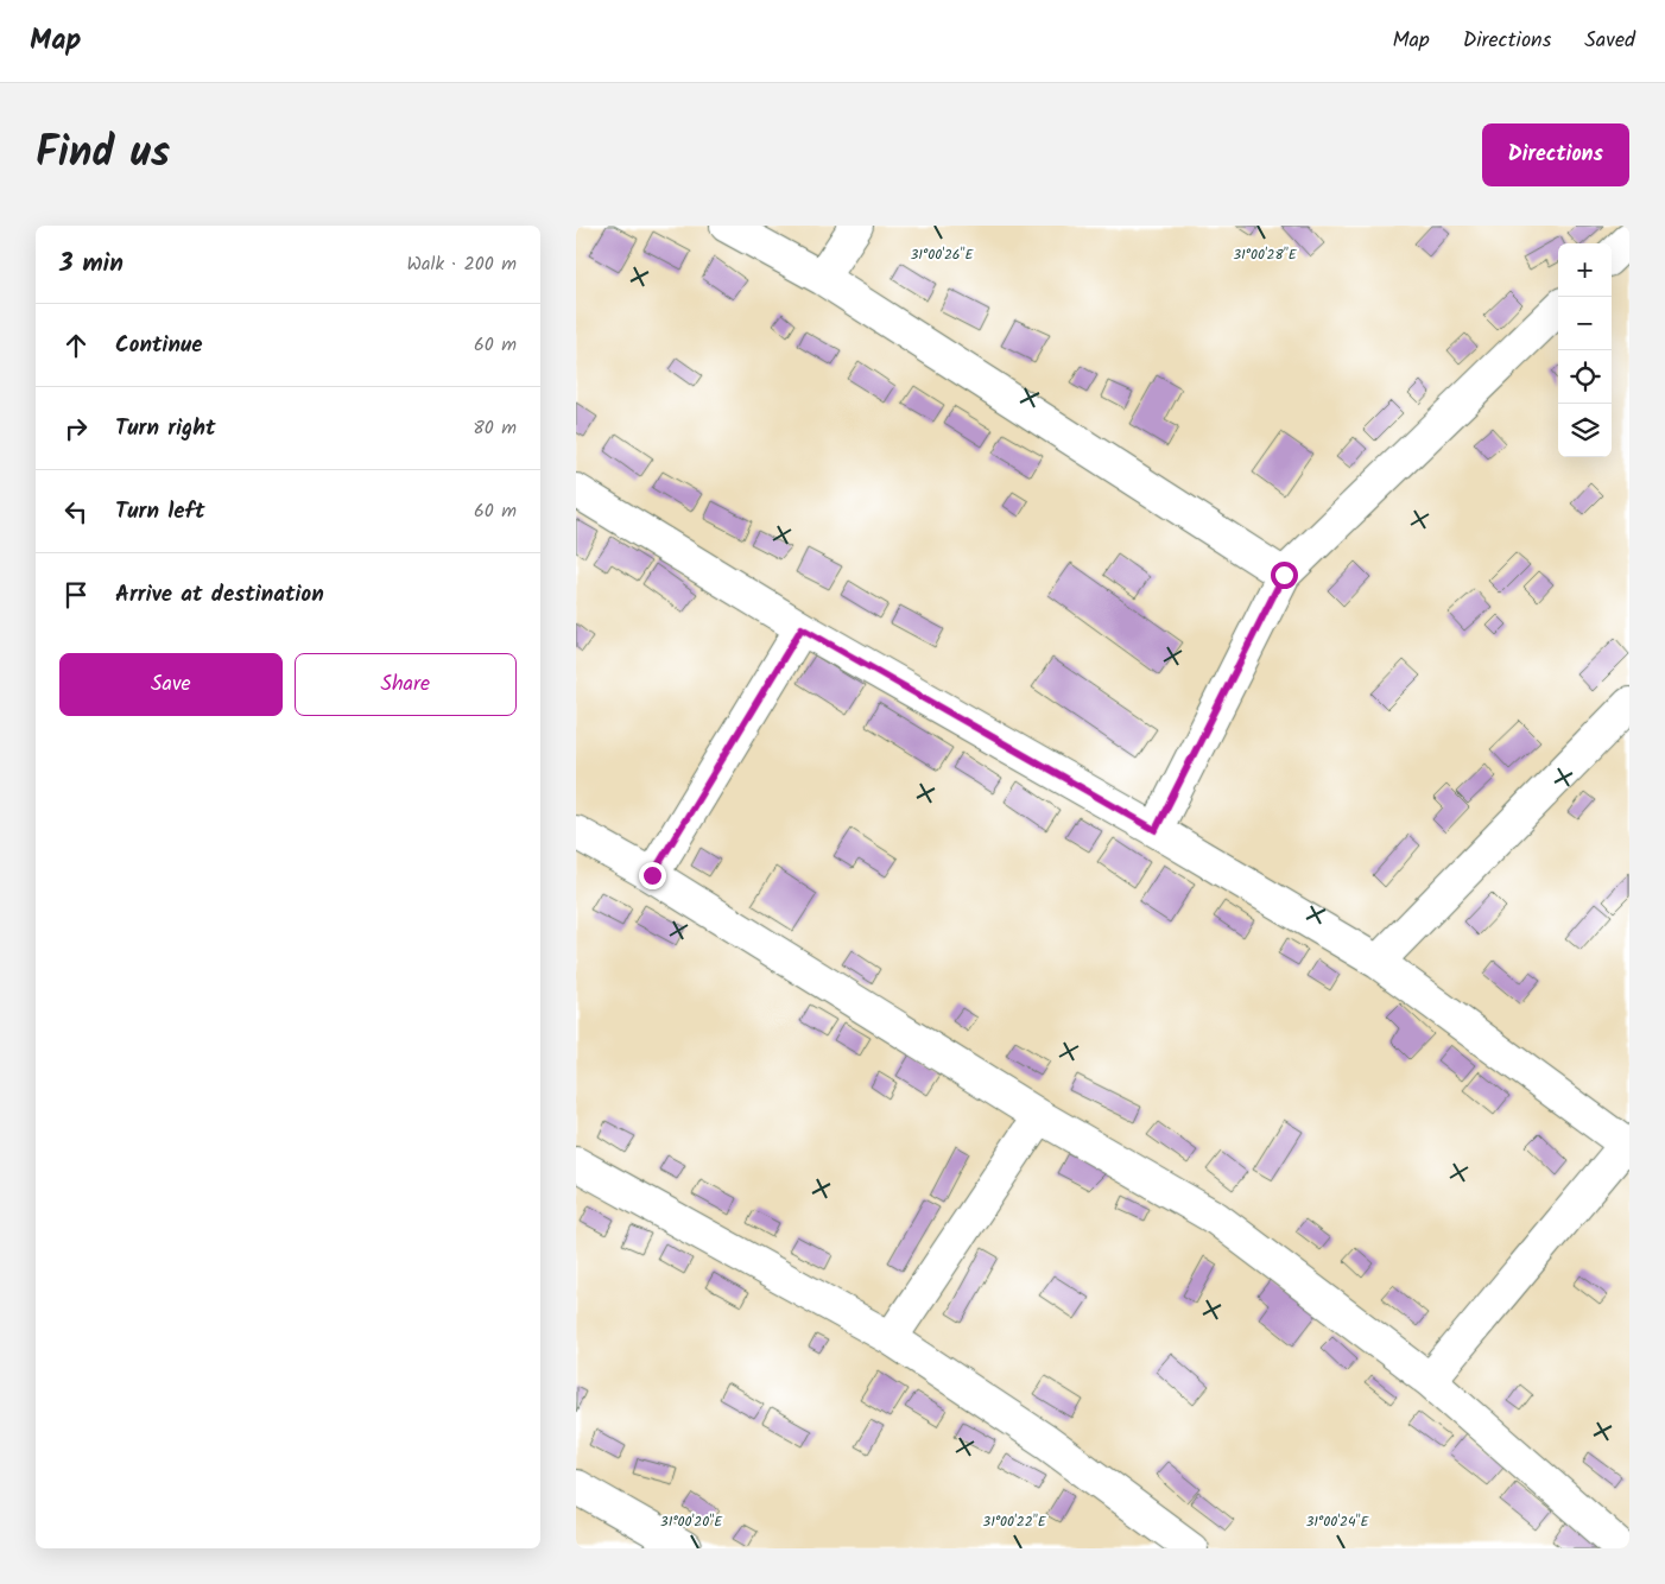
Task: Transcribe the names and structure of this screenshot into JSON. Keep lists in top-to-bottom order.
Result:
{
  "page": {
    "header": "Map",
    "nav": ["Map", "Directions", "Saved"],
    "title": "Find us",
    "buttons": [
      "Directions",
      ["Save", "Share"]
    ],
    "heading": ["3 min", "Walk · 200 m"],
    "map_buttons": ["+", "−"],
    "list": [
      ["Continue", "60 m"],
      ["Turn right", "80 m"],
      ["Turn left", "60 m"],
      "Arrive at destination"
    ]
  },
  "coordinates": [
    "31°00'26\"E",
    "31°00'28\"E",
    "31°00'20\"E",
    "31°00'22\"E",
    "31°00'24\"E"
  ]
}
